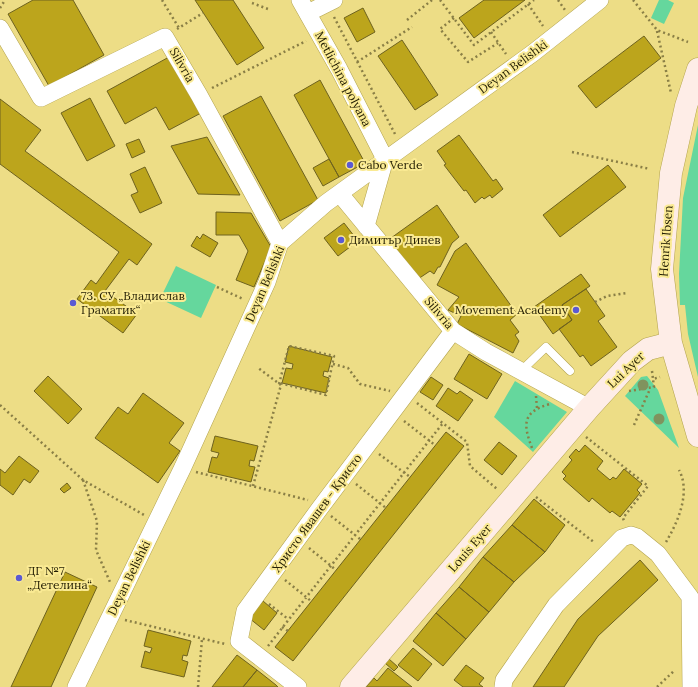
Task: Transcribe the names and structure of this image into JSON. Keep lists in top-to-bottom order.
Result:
{
  "streets": {
    "main road": ["Henrik Ibsen", "Lui Ayer", "Louis Eyer"],
    "street": [
      "Silivria",
      "Deyan Belishki",
      "Metlichina polyana",
      "Христо Явашев - Кристо"
    ]
  },
  "crossings": [
    ["Silivria", "Deyan Belishki"],
    ["Silivria", "Lui Ayer"],
    ["Silivria", "Христо Явашев - Кристо"],
    ["Silivria", "Louis Eyer"],
    ["Deyan Belishki", "Metlichina polyana"],
    ["Henrik Ibsen", "Lui Ayer"],
    ["Lui Ayer", "Louis Eyer"]
  ],
  "places": [
    "Cabo Verde",
    "Димитър Динев",
    "73. СУ „Владислав Граматик“",
    "Movement Academy",
    "ДГ №7 „Детелина“"
  ]
}
